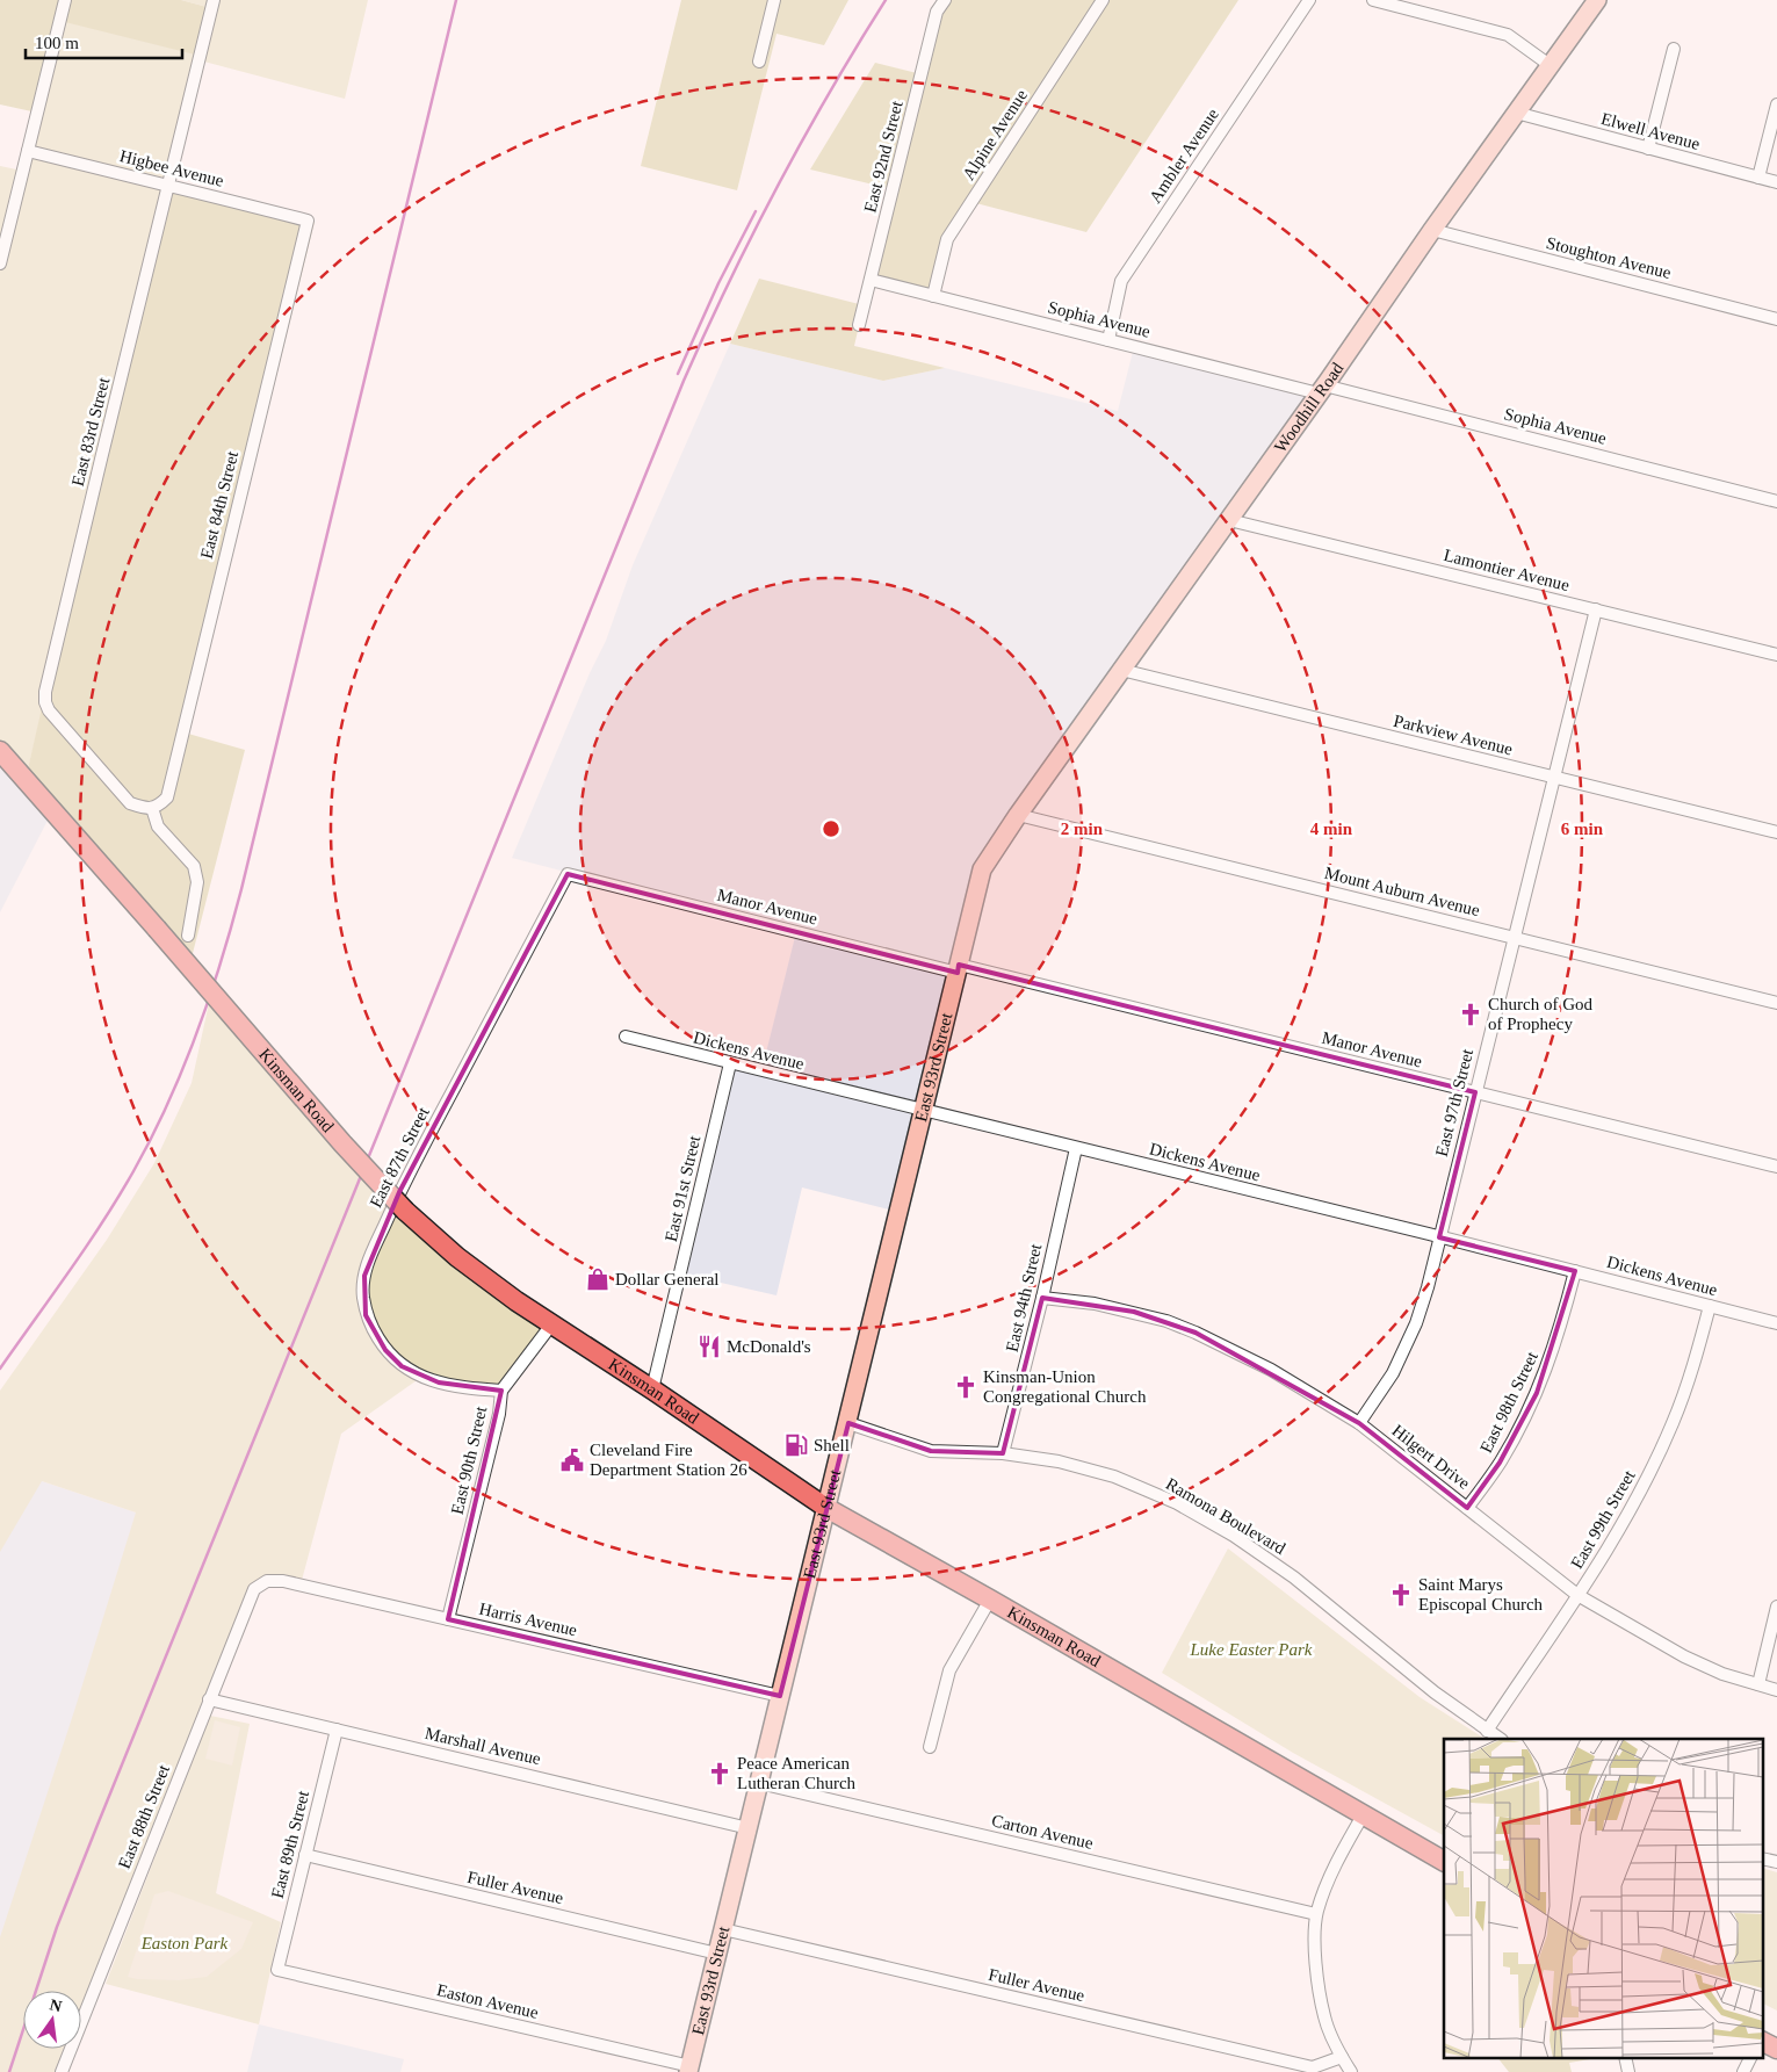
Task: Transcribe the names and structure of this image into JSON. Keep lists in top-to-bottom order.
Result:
{
  "streets": {
    "main road": ["Woodhill Road", "East 93rd Street", "Kinsman Road"],
    "street": [
      "Elwell Avenue",
      "Alpine Avenue",
      "Ambler Avenue",
      "East 92nd Street",
      "Higbee Avenue",
      "Stoughton Avenue",
      "Sophia Avenue",
      "East 83rd Street",
      "East 84th Street",
      "Lamontier Avenue",
      "Parkview Avenue",
      "Mount Auburn Avenue",
      "Manor Avenue",
      "Dickens Avenue",
      "East 97th Street",
      "East 87th Street",
      "East 91st Street",
      "East 94th Street",
      "East 98th Street",
      "Hilgert Drive",
      "East 90th Street",
      "Ramona Boulevard",
      "East 99th Street",
      "Harris Avenue",
      "Marshall Avenue",
      "East 88th Street",
      "Carton Avenue",
      "East 89th Street",
      "Fuller Avenue",
      "Easton Avenue"
    ]
  },
  "crossings": [
    ["Elwell Avenue", "Woodhill Road"],
    ["Alpine Avenue", "Sophia Avenue"],
    ["Ambler Avenue", "Sophia Avenue"],
    ["East 92nd Street", "Sophia Avenue"],
    ["Higbee Avenue", "East 83rd Street"],
    ["Higbee Avenue", "East 84th Street"],
    ["Stoughton Avenue", "Woodhill Road"],
    ["Sophia Avenue", "Woodhill Road"],
    ["Woodhill Road", "Lamontier Avenue"],
    ["Woodhill Road", "Parkview Avenue"],
    ["Woodhill Road", "Mount Auburn Avenue"],
    ["Woodhill Road", "East 93rd Street"],
    ["East 83rd Street", "East 84th Street"],
    ["Lamontier Avenue", "East 97th Street"],
    ["Parkview Avenue", "East 97th Street"],
    ["Mount Auburn Avenue", "East 93rd Street"],
    ["Mount Auburn Avenue", "East 97th Street"],
    ["Manor Avenue", "East 93rd Street"],
    ["Manor Avenue", "East 97th Street"],
    ["Manor Avenue", "East 87th Street"],
    ["Dickens Avenue", "East 93rd Street"],
    ["Dickens Avenue", "East 97th Street"],
    ["Dickens Avenue", "East 91st Street"],
    ["Dickens Avenue", "East 94th Street"],
    ["Dickens Avenue", "East 98th Street"],
    ["Dickens Avenue", "East 99th Street"],
    ["East 93rd Street", "Kinsman Road"],
    ["East 93rd Street", "Ramona Boulevard"],
    ["East 93rd Street", "Harris Avenue"],
    ["East 93rd Street", "Marshall Avenue"],
    ["East 93rd Street", "Carton Avenue"],
    ["East 93rd Street", "Fuller Avenue"],
    ["East 93rd Street", "Easton Avenue"],
    ["Kinsman Road", "East 91st Street"],
    ["Kinsman Road", "East 90th Street"],
    ["East 97th Street", "Hilgert Drive"],
    ["East 87th Street", "East 90th Street"],
    ["East 94th Street", "Hilgert Drive"],
    ["East 94th Street", "Ramona Boulevard"],
    ["East 98th Street", "Hilgert Drive"],
    ["Hilgert Drive", "East 99th Street"],
    ["East 90th Street", "Harris Avenue"],
    ["Ramona Boulevard", "East 99th Street"],
    ["Harris Avenue", "East 88th Street"],
    ["Marshall Avenue", "East 88th Street"],
    ["Marshall Avenue", "East 89th Street"],
    ["East 89th Street", "Fuller Avenue"],
    ["East 89th Street", "Easton Avenue"]
  ],
  "parks": ["Luke Easter Park", "Easton Park"],
  "places": {
    "church": [
      "Church of God of Prophecy",
      "Kinsman-Union Congregational Church",
      "Saint Marys Episcopal Church",
      "Peace American Lutheran Church"
    ],
    "shop": ["Dollar General"],
    "restaurant": ["McDonald's"],
    "fuel station": ["Shell"],
    "public building": ["Cleveland Fire Department Station 26"]
  },
  "scale_bar": "100 m",
  "north": "top",
  "rings": ["2 min", "4 min", "6 min"]
}
